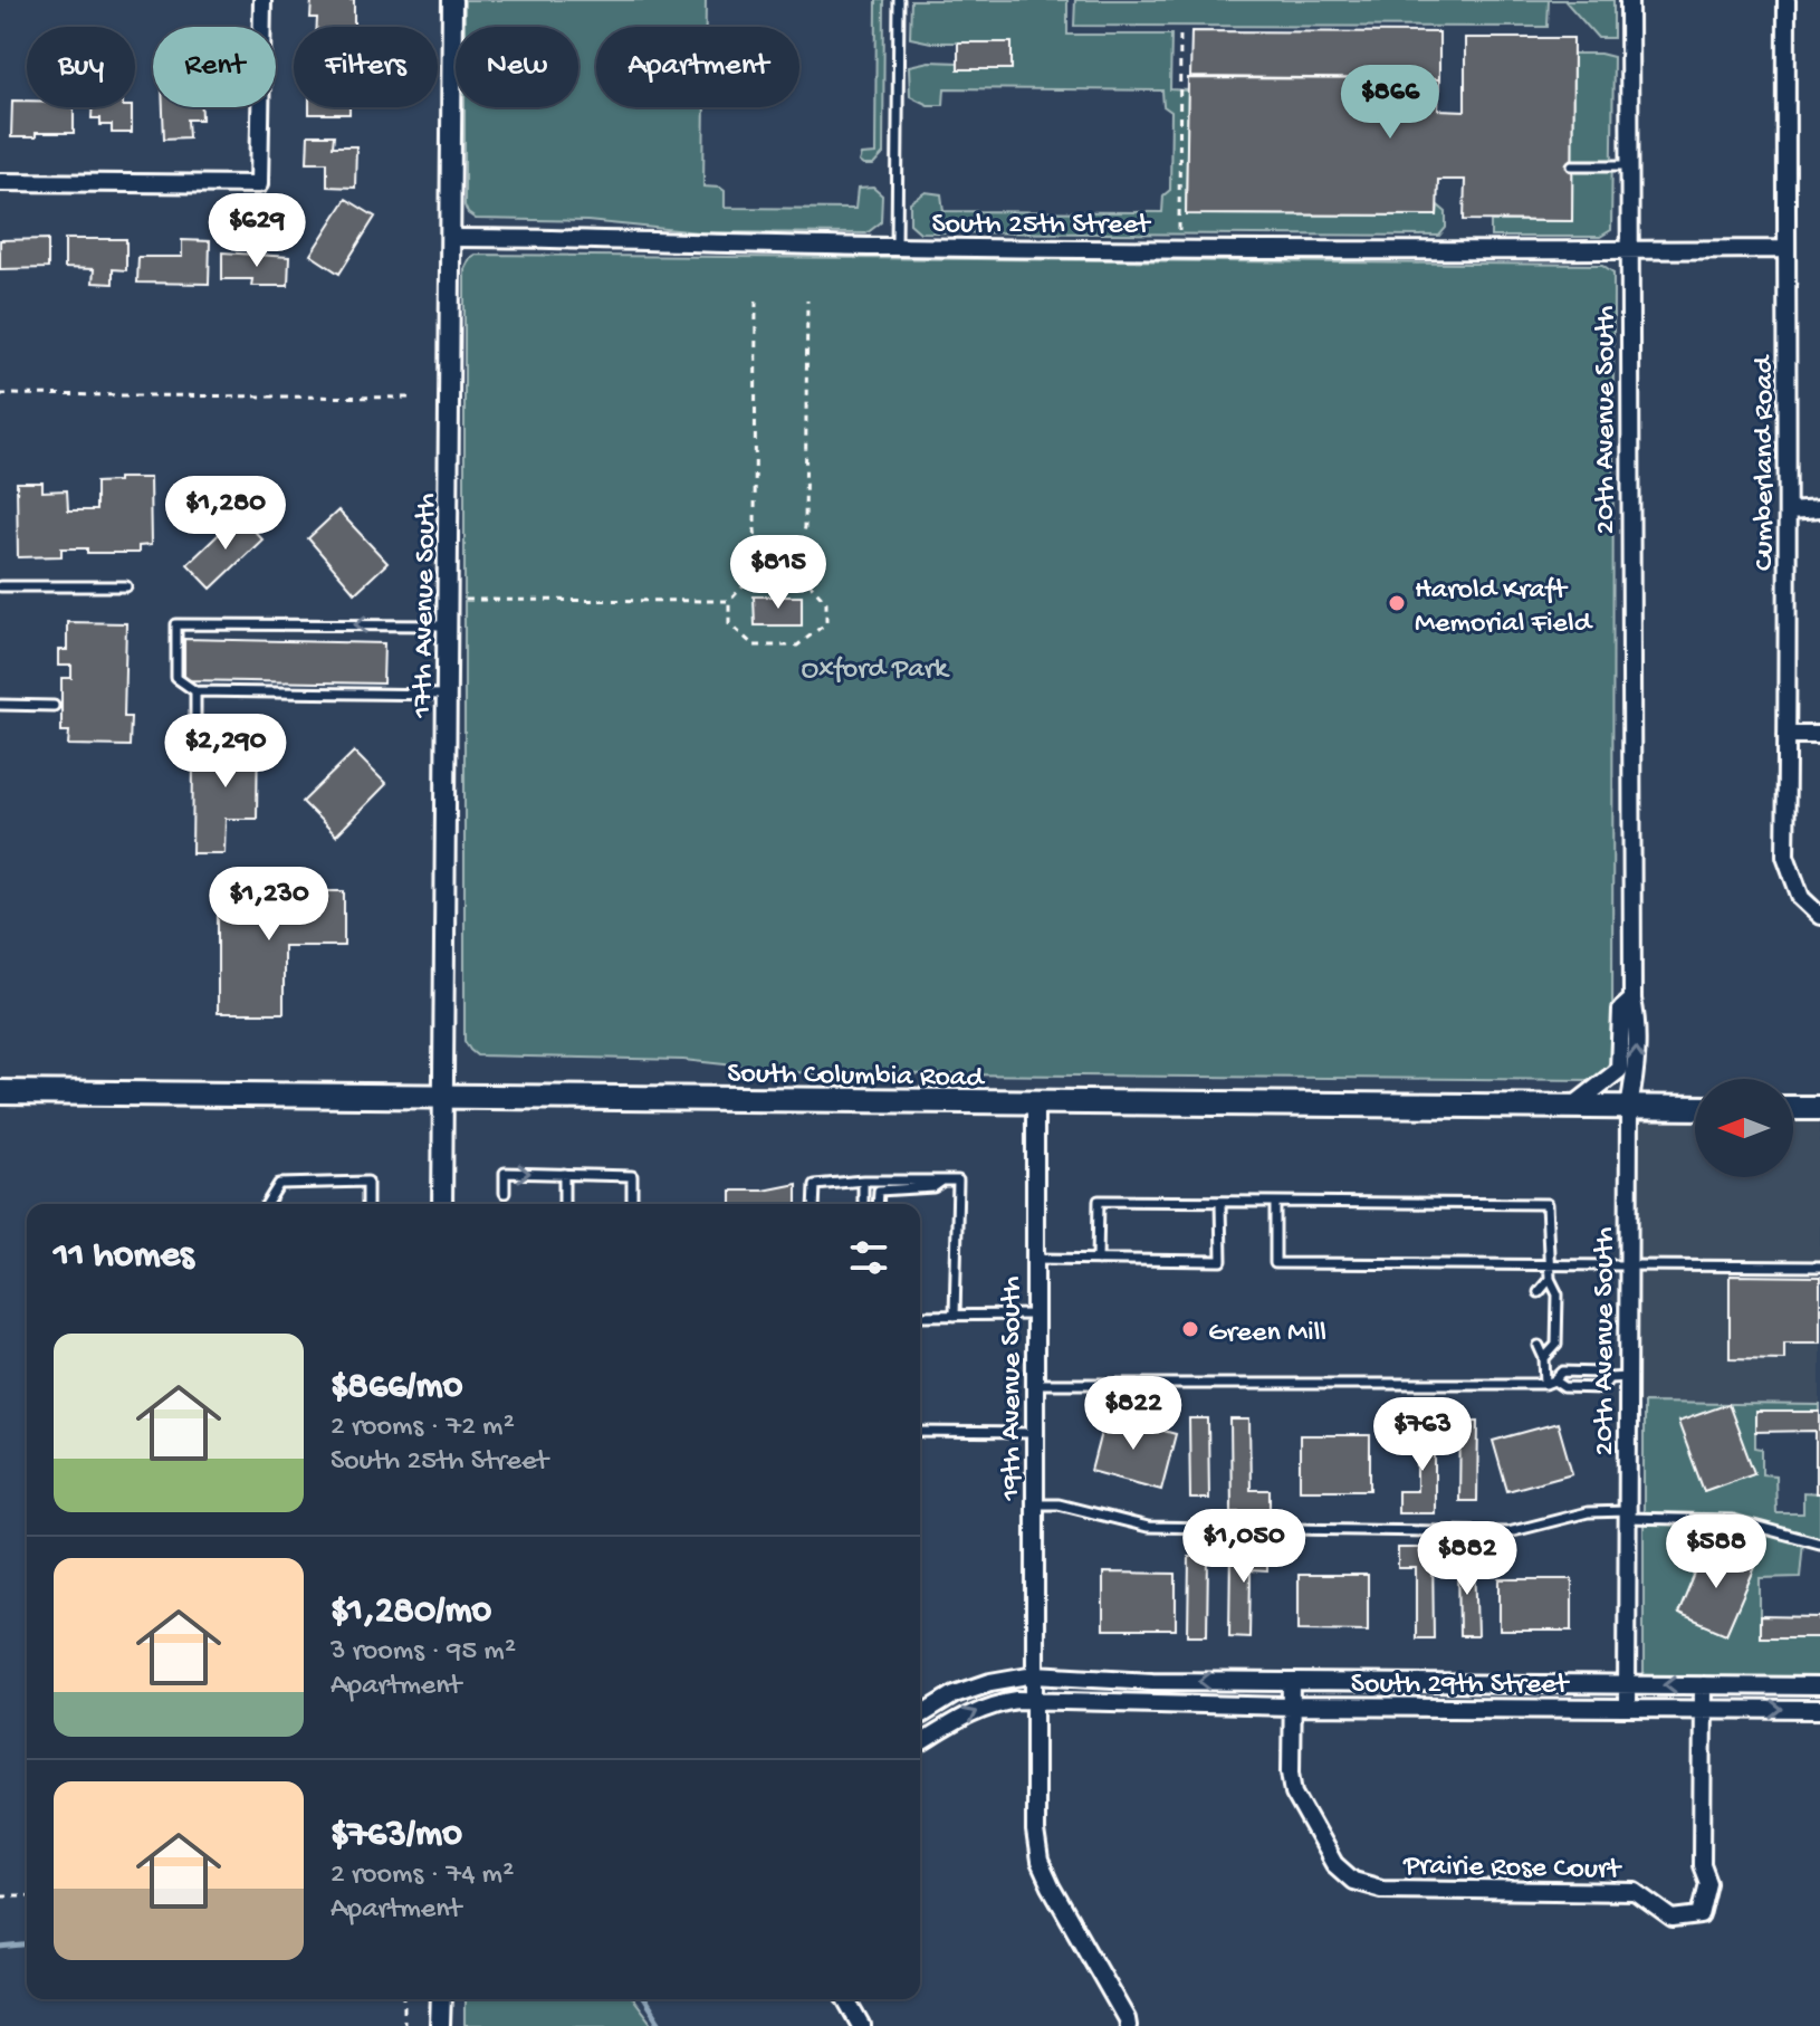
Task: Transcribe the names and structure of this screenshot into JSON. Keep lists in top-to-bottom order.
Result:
{
  "streets": {
    "main road": ["South Columbia Road"],
    "street": [
      "South 25th Street",
      "20th Avenue South",
      "Cumberland Road",
      "17th Avenue South",
      "19th Avenue South",
      "South 29th Street",
      "Prairie Rose Court"
    ]
  },
  "crossings": [
    ["South 25th Street", "20th Avenue South"],
    ["South 25th Street", "Cumberland Road"],
    ["South 25th Street", "17th Avenue South"],
    ["20th Avenue South", "South Columbia Road"],
    ["20th Avenue South", "South 29th Street"],
    ["17th Avenue South", "South Columbia Road"],
    ["South Columbia Road", "19th Avenue South"],
    ["19th Avenue South", "South 29th Street"],
    ["South 29th Street", "Prairie Rose Court"]
  ],
  "parks": ["Oxford Park"],
  "places": ["Harold Kraft Memorial Field", "Green Mill"],
  "north": "left",
  "page": {
    "chip": [
      "Buy",
      "Rent",
      "Filters",
      "New",
      "Apartment"
    ],
    "price": [
      "$866",
      "$629",
      "$1,280",
      "$815",
      "$2,290",
      "$1,230",
      "$822",
      "$763",
      "$1,050",
      "$588",
      "$882"
    ],
    "heading": "11 homes",
    "list": [
      {
        "name": "$866/mo",
        "note": "2 rooms · 72 m² · South 25th Street"
      },
      {
        "name": "$1,280/mo",
        "note": "3 rooms · 95 m² · Apartment"
      },
      {
        "name": "$763/mo",
        "note": "2 rooms · 74 m² · Apartment"
      }
    ]
  }
}
